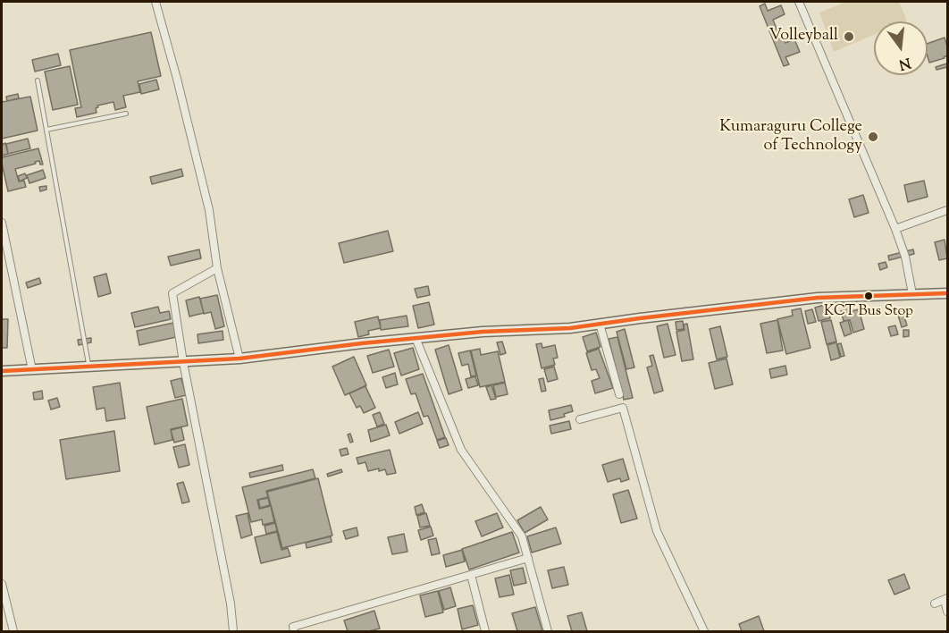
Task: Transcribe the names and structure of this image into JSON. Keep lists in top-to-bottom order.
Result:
{
  "places": ["Volleyball", "Kumaraguru College of Technology", "KCT Bus Stop"],
  "north": "bottom"
}
